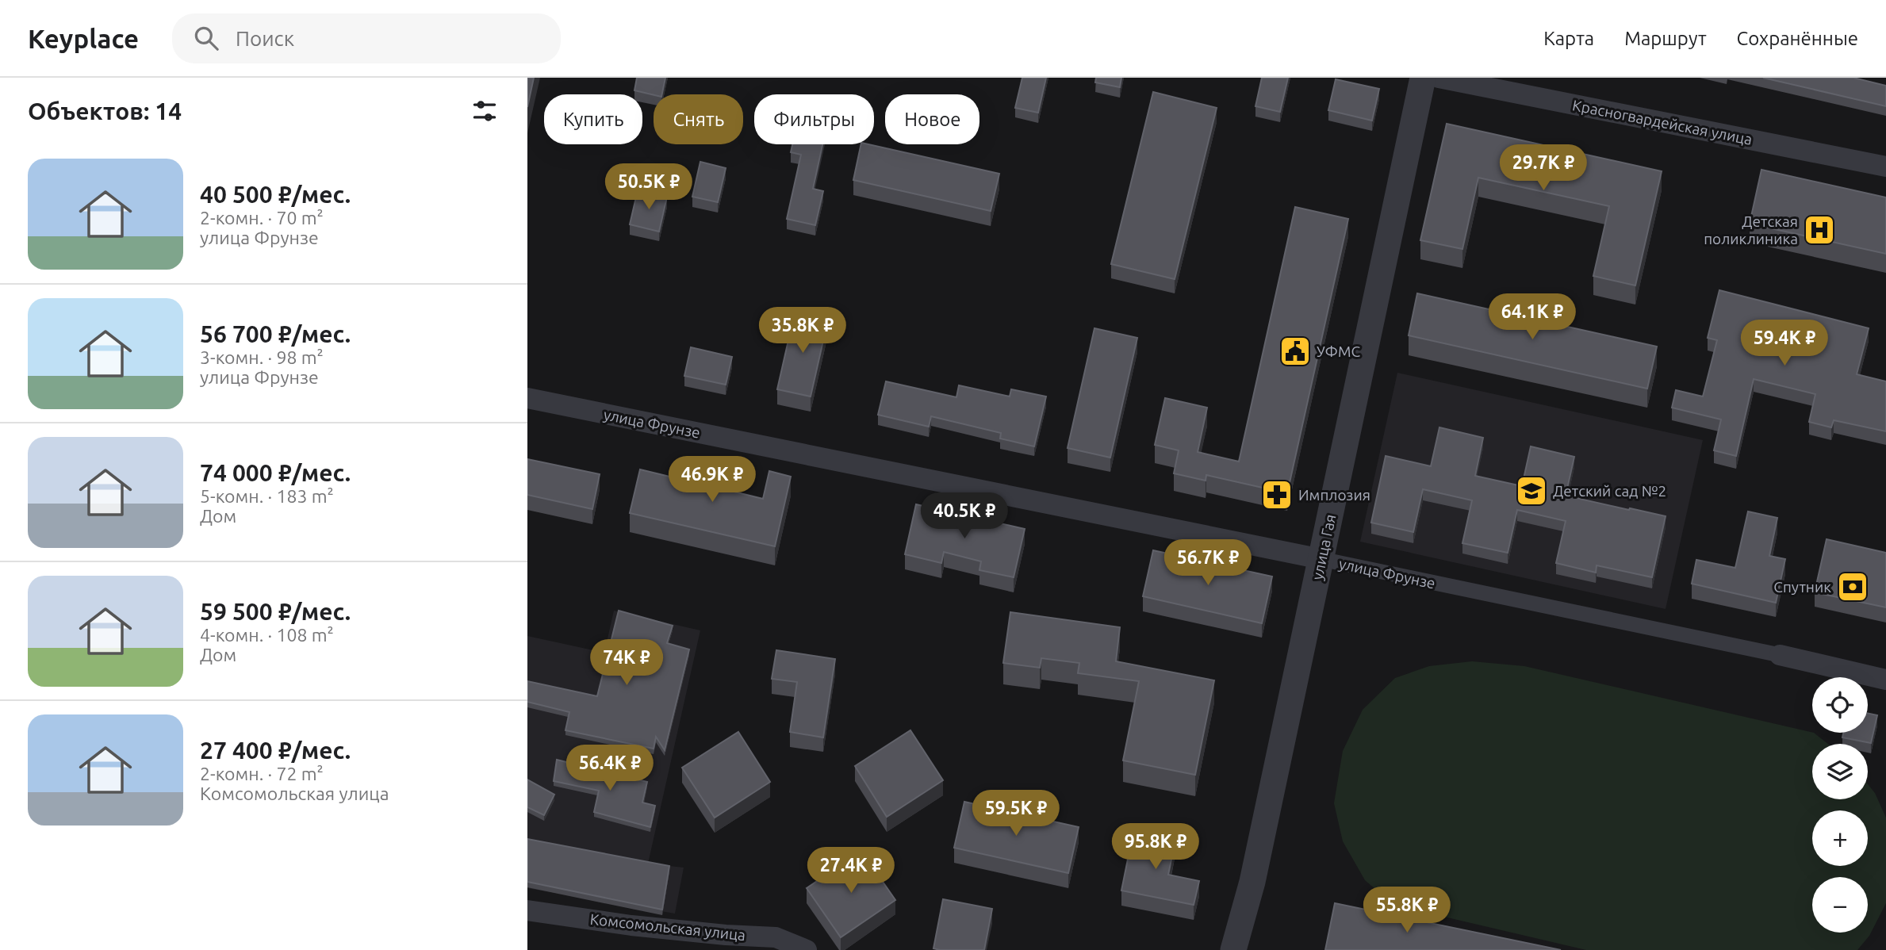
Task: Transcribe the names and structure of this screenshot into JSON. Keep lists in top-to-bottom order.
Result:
{
  "streets": {
    "street": [
      "Красногвардейская улица",
      "улица Фрунзе",
      "улица Гая",
      "Комсомольская улица"
    ]
  },
  "crossings": [
    ["улица Фрунзе", "улица Гая"]
  ],
  "places": {
    "hospital": ["Детская поликлиника"],
    "public building": ["УФМС"],
    "school or university": ["Детский сад №2"],
    "pharmacy": ["Имплозия"],
    "bank": ["Спутник"]
  },
  "page": {
    "header": "Keyplace",
    "search": "Поиск",
    "nav": ["Карта", "Маршрут", "Сохранённые"],
    "heading": "Объектов: 14",
    "chip": [
      "Купить",
      "Снять",
      "Фильтры",
      "Новое"
    ],
    "list": [
      {
        "name": "40 500 ₽/мес.",
        "note": "2-комн. · 70 m² · улица Фрунзе"
      },
      {
        "name": "56 700 ₽/мес.",
        "note": "3-комн. · 98 m² · улица Фрунзе"
      },
      {
        "name": "74 000 ₽/мес.",
        "note": "5-комн. · 183 m² · Дом"
      },
      {
        "name": "59 500 ₽/мес.",
        "note": "4-комн. · 108 m² · Дом"
      },
      {
        "name": "27 400 ₽/мес.",
        "note": "2-комн. · 72 m² · Комсомольская улица"
      }
    ],
    "price": [
      "29.7K ₽",
      "50.5K ₽",
      "64.1K ₽",
      "35.8K ₽",
      "59.4K ₽",
      "46.9K ₽",
      "40.5K ₽",
      "56.7K ₽",
      "74K ₽",
      "56.4K ₽",
      "59.5K ₽",
      "95.8K ₽",
      "27.4K ₽",
      "55.8K ₽"
    ],
    "map_buttons": ["+", "−"]
  }
}
